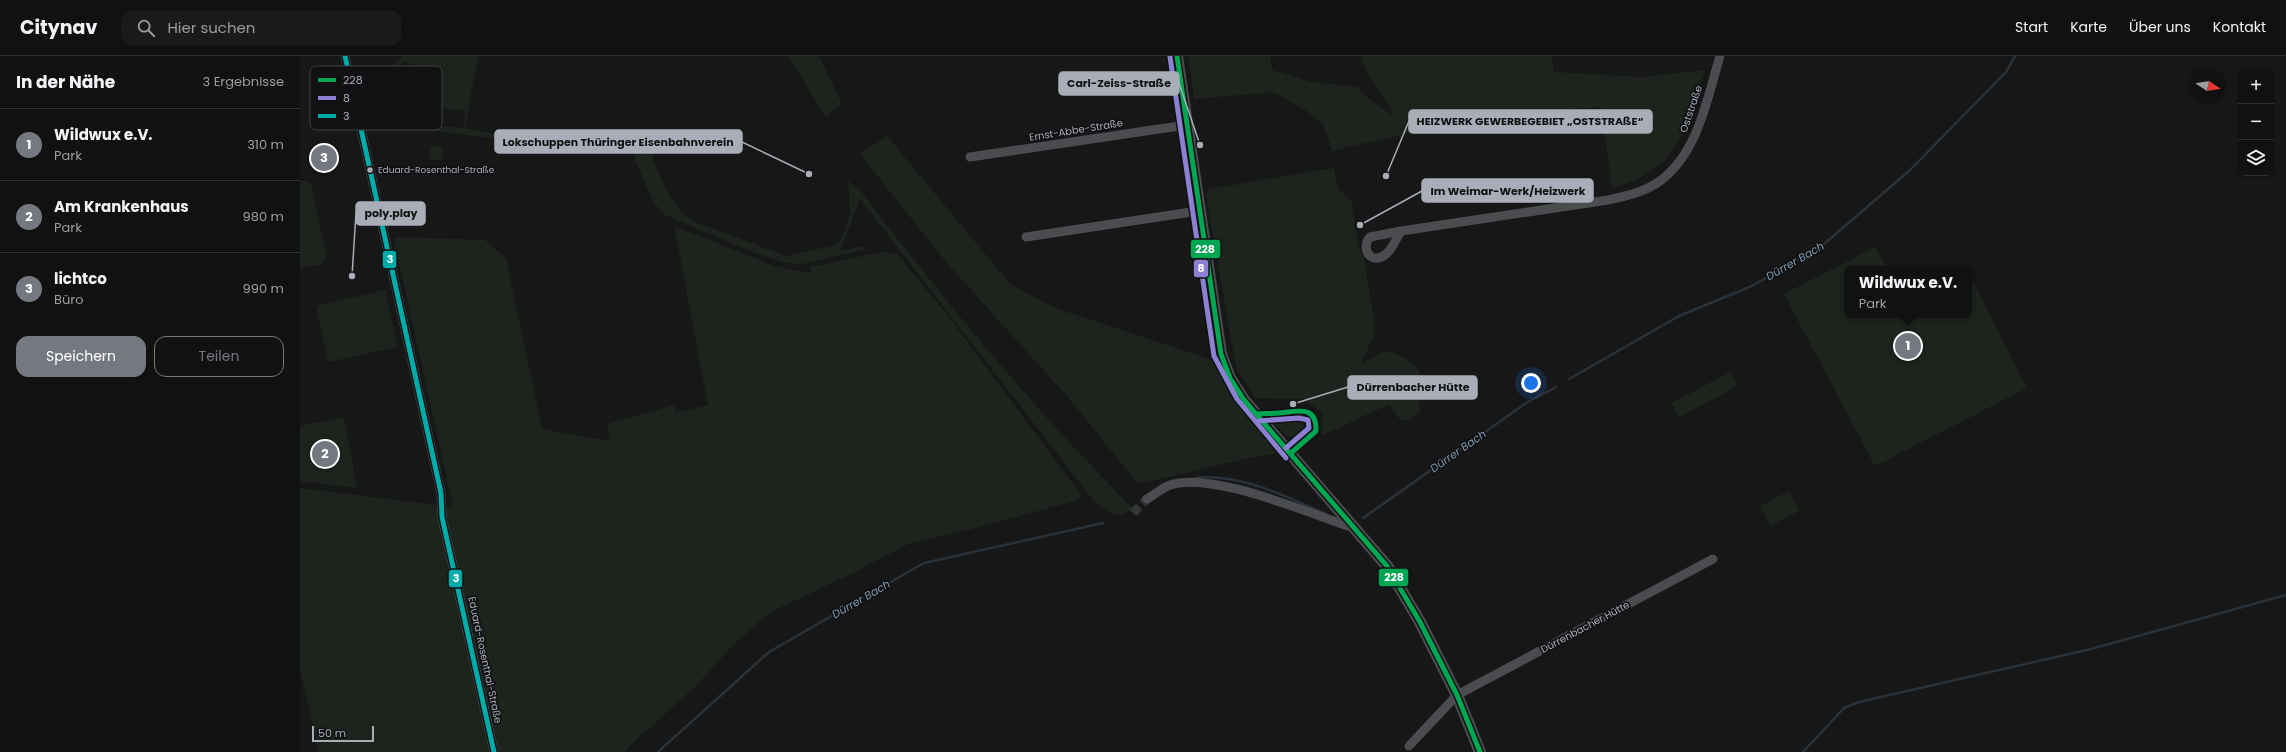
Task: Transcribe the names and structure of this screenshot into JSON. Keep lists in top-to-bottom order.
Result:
{
  "streets": {
    "street": [
      "Oststraße",
      "Ernst-Abbe-Straße",
      "Dürrenbacher Hütte",
      "Eduard-Rosenthal-Straße"
    ]
  },
  "water": ["Dürrer Bach"],
  "places": [
    "Carl-Zeiss-Straße",
    "Eduard-Rosenthal-Straße",
    "Lokschuppen Thüringer Eisenbahnverein",
    "HEIZWERK GEWERBEGEBIET „OSTSTRAßE“",
    "Im Weimar-Werk/Heizwerk",
    "poly.play",
    "Dürrenbacher Hütte"
  ],
  "lines": ["transit line 228", "transit line 3", "transit line 8"],
  "legend": ["228", "8", "3"],
  "scale_bar": "50 m",
  "north": "right",
  "page": {
    "header": "Citynav",
    "search": "Hier suchen",
    "nav": [
      "Start",
      "Karte",
      "Über uns",
      "Kontakt"
    ],
    "heading": ["In der Nähe", "3 Ergebnisse"],
    "map_buttons": ["+", "−"],
    "list": [
      {
        "mark": "1",
        "name": "Wildwux e.V.",
        "note": "Park",
        "value": "310 m"
      },
      {
        "mark": "2",
        "name": "Am Krankenhaus",
        "note": "Park",
        "value": "980 m"
      },
      {
        "mark": "3",
        "name": "lichtco",
        "note": "Büro",
        "value": "990 m"
      }
    ],
    "pins": ["3", "1", "2"],
    "popup": ["Wildwux e.V.", "Park"],
    "buttons": ["Speichern", "Teilen"],
    "scale": "50 m"
  }
}
